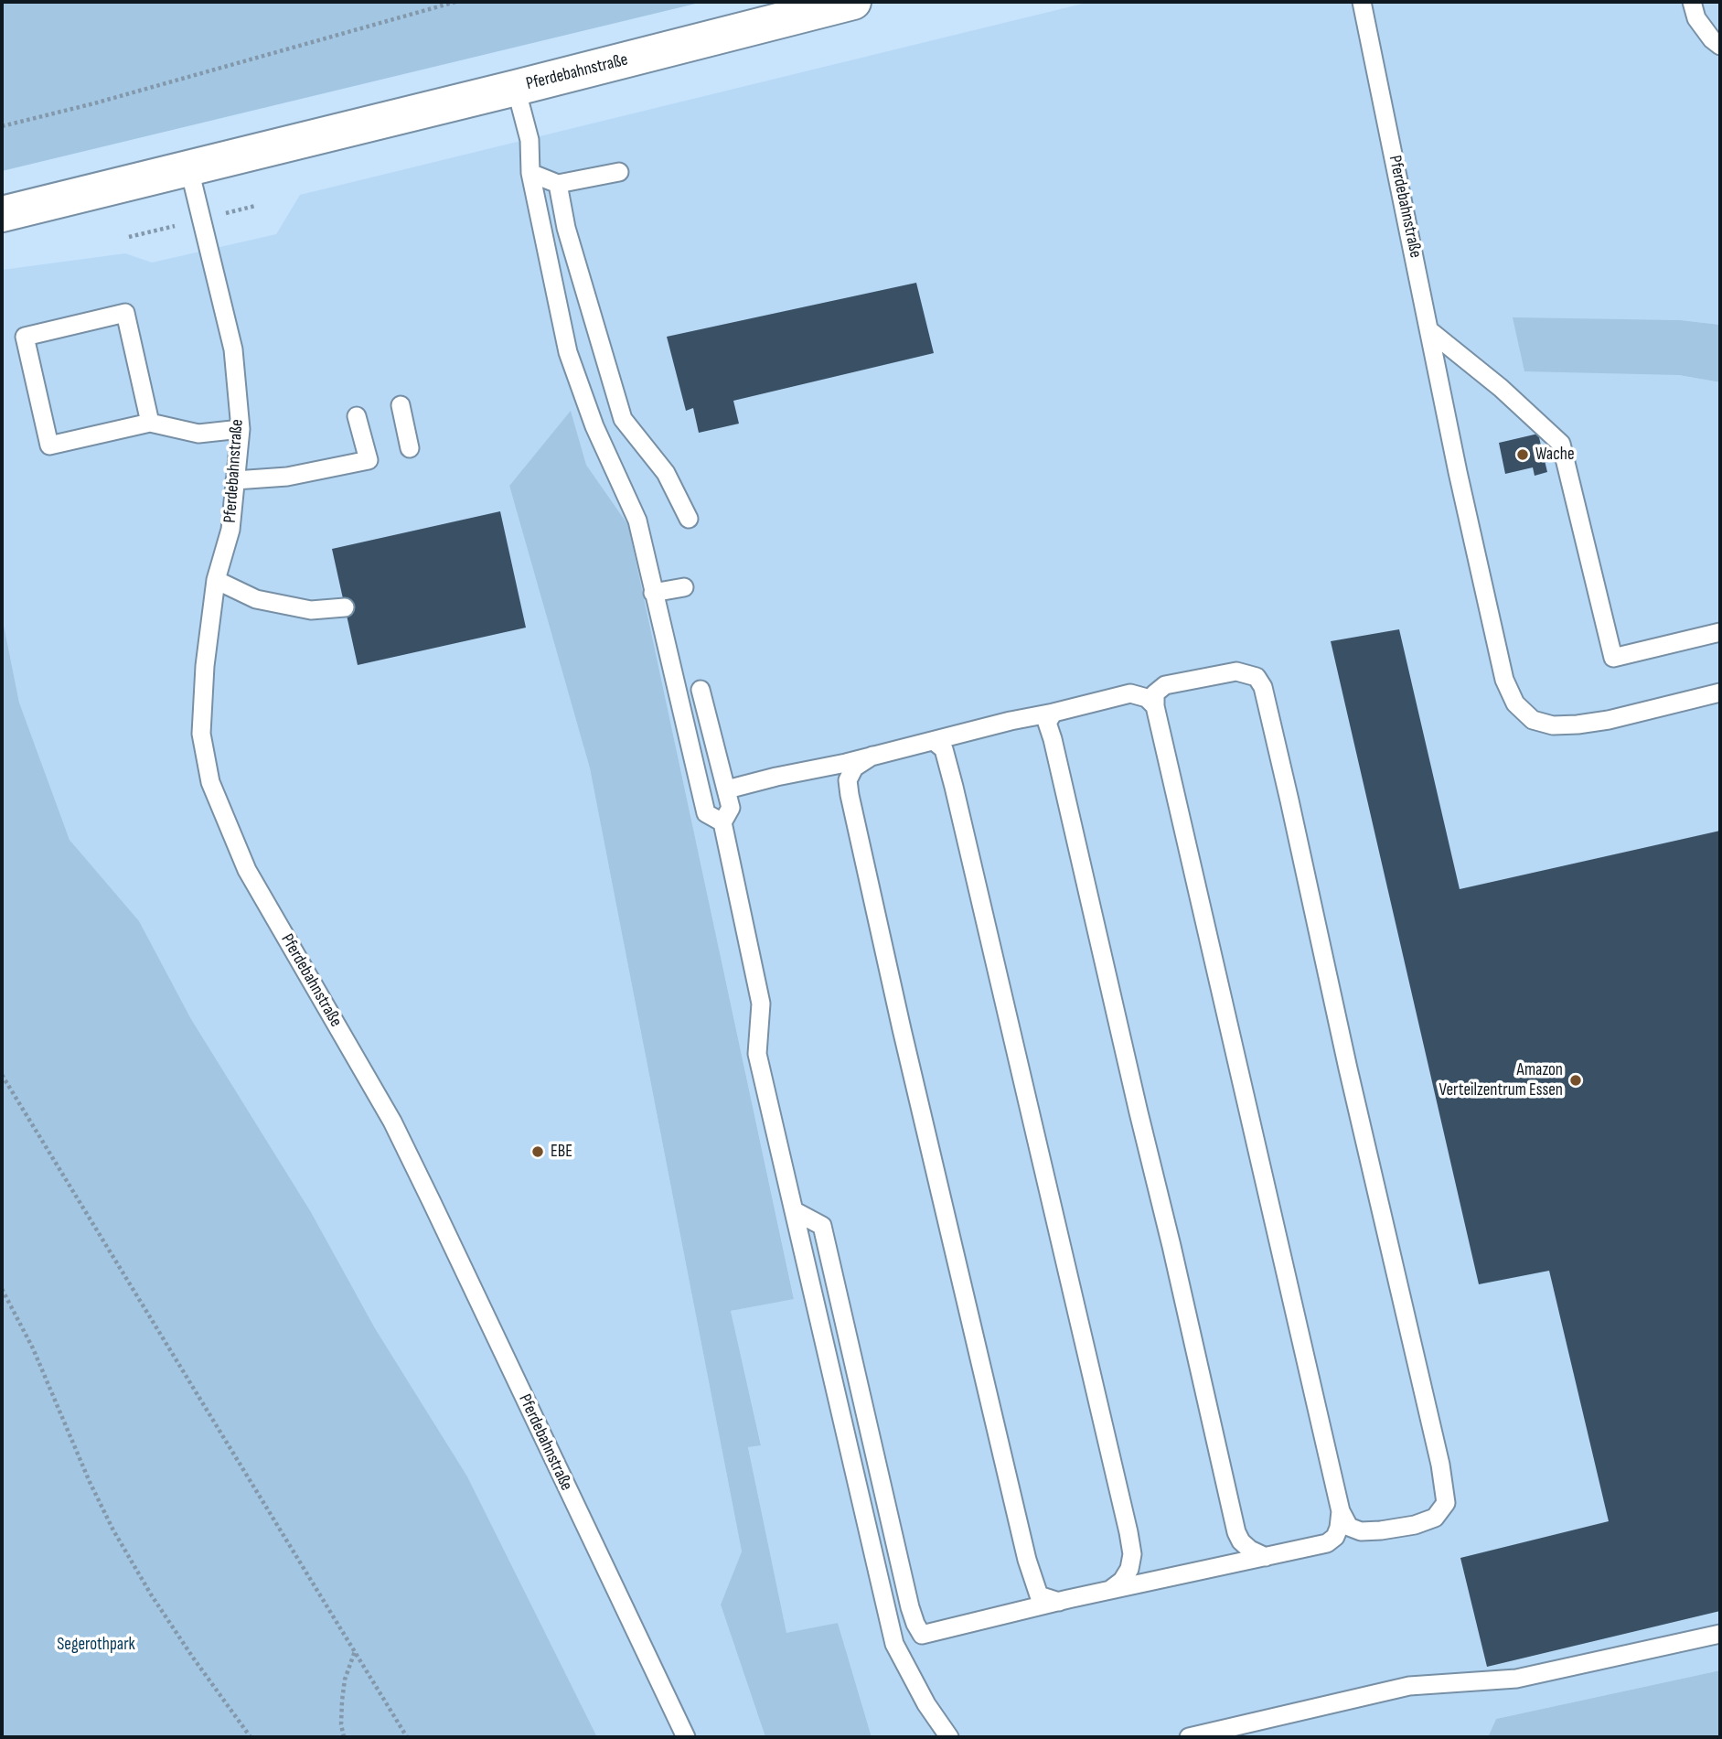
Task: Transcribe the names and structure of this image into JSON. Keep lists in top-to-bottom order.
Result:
{
  "streets": {
    "street": ["Pferdebahnstraße"]
  },
  "parks": ["Segerothpark"],
  "places": ["Wache", "Amazon Verteilzentrum Essen", "EBE"]
}
